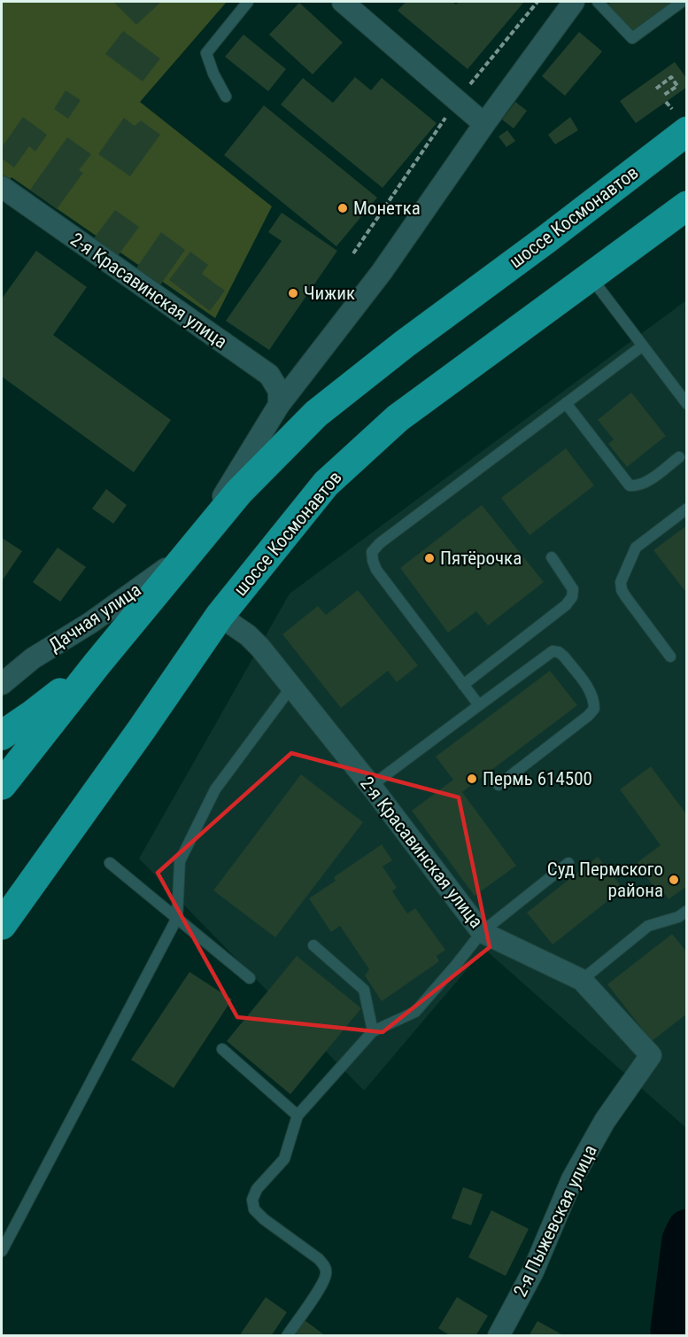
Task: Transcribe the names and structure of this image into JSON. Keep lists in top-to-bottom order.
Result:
{
  "streets": {
    "main road": ["шоссе Космонавтов"],
    "street": ["2-я Красавинская улица", "Дачная улица", "2-я Пыжевская улица"]
  },
  "crossings": [
    ["шоссе Космонавтов", "2-я Красавинская улица"],
    ["шоссе Космонавтов", "Дачная улица"],
    ["2-я Красавинская улица", "2-я Пыжевская улица"]
  ],
  "places": [
    "Монетка",
    "Чижик",
    "Пятёрочка",
    "Пермь 614500",
    "Суд Пермского района"
  ]
}
